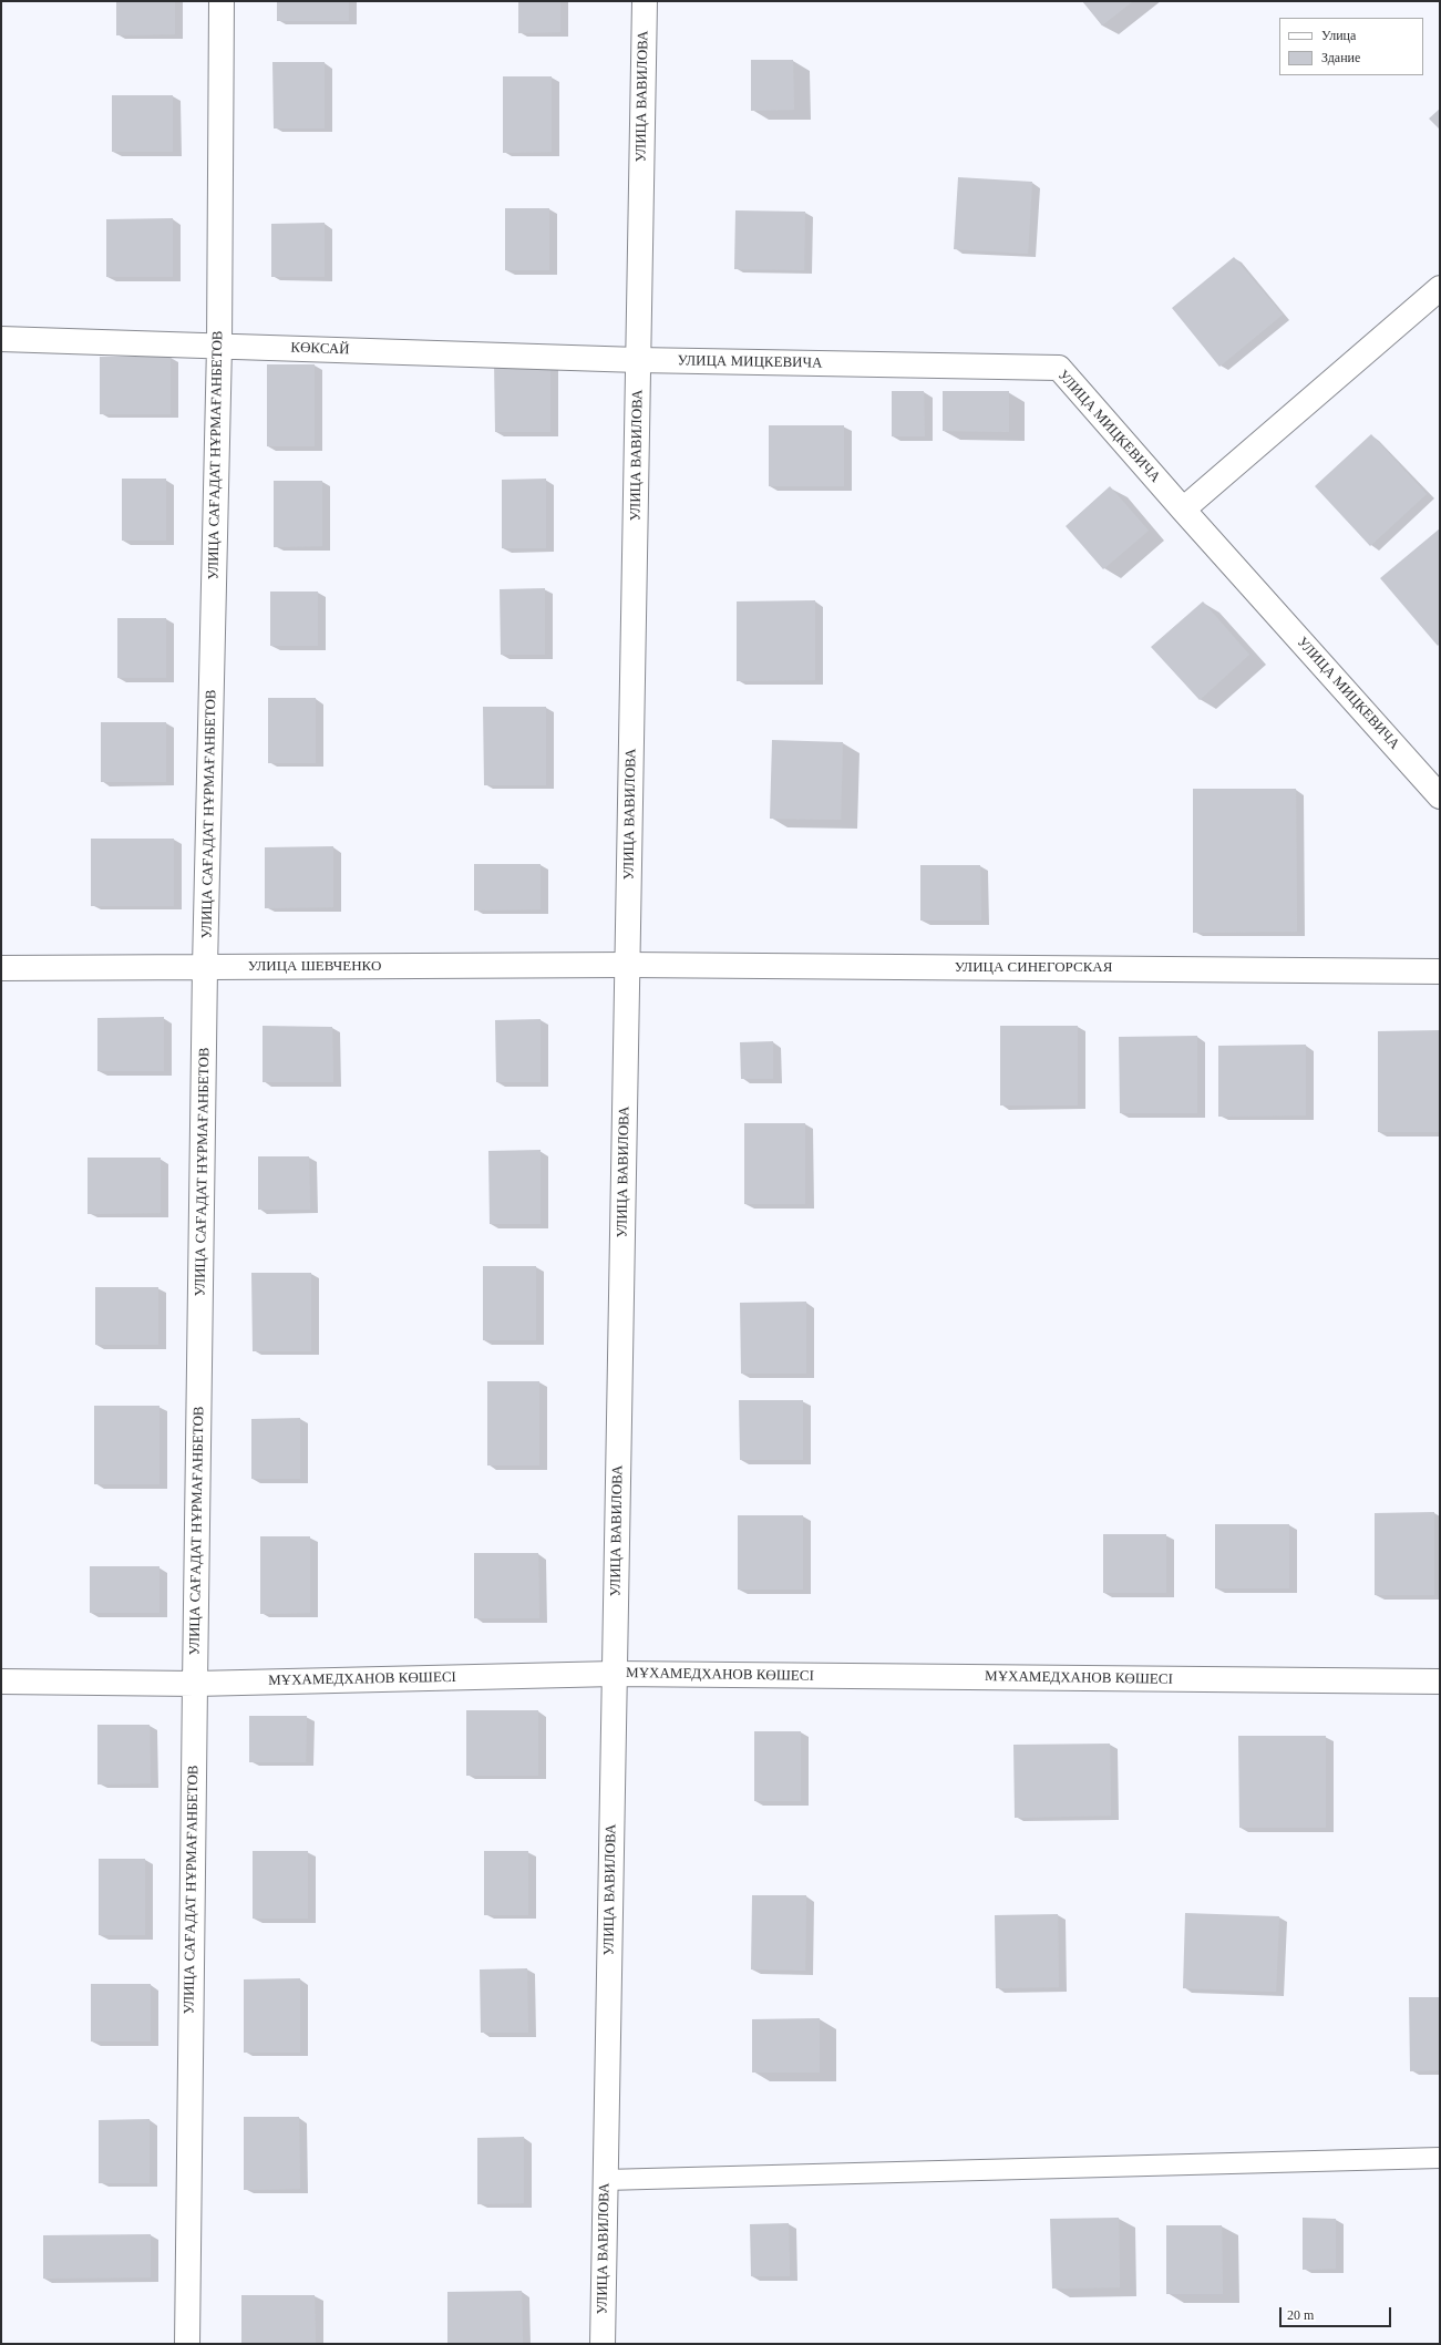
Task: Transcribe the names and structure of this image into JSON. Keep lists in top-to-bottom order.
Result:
{
  "streets": {
    "street": [
      "УЛИЦА ВАВИЛОВА",
      "КӨКСАЙ",
      "УЛИЦА МИЦКЕВИЧА",
      "УЛИЦА САҒАДАТ НҰРМАҒАНБЕТОВ",
      "УЛИЦА ШЕВЧЕНКО",
      "УЛИЦА СИНЕГОРСКАЯ",
      "МҰХАМЕДХАНОВ КӨШЕСІ"
    ]
  },
  "crossings": [
    ["УЛИЦА ВАВИЛОВА", "КӨКСАЙ"],
    ["УЛИЦА ВАВИЛОВА", "УЛИЦА МИЦКЕВИЧА"],
    ["УЛИЦА ВАВИЛОВА", "УЛИЦА ШЕВЧЕНКО"],
    ["УЛИЦА ВАВИЛОВА", "УЛИЦА СИНЕГОРСКАЯ"],
    ["УЛИЦА ВАВИЛОВА", "МҰХАМЕДХАНОВ КӨШЕСІ"],
    ["КӨКСАЙ", "УЛИЦА МИЦКЕВИЧА"],
    ["КӨКСАЙ", "УЛИЦА САҒАДАТ НҰРМАҒАНБЕТОВ"],
    ["УЛИЦА САҒАДАТ НҰРМАҒАНБЕТОВ", "УЛИЦА ШЕВЧЕНКО"],
    ["УЛИЦА САҒАДАТ НҰРМАҒАНБЕТОВ", "МҰХАМЕДХАНОВ КӨШЕСІ"],
    ["УЛИЦА ШЕВЧЕНКО", "УЛИЦА СИНЕГОРСКАЯ"]
  ],
  "legend": ["Улица", "Здание"],
  "scale_bar": "20 m"
}
